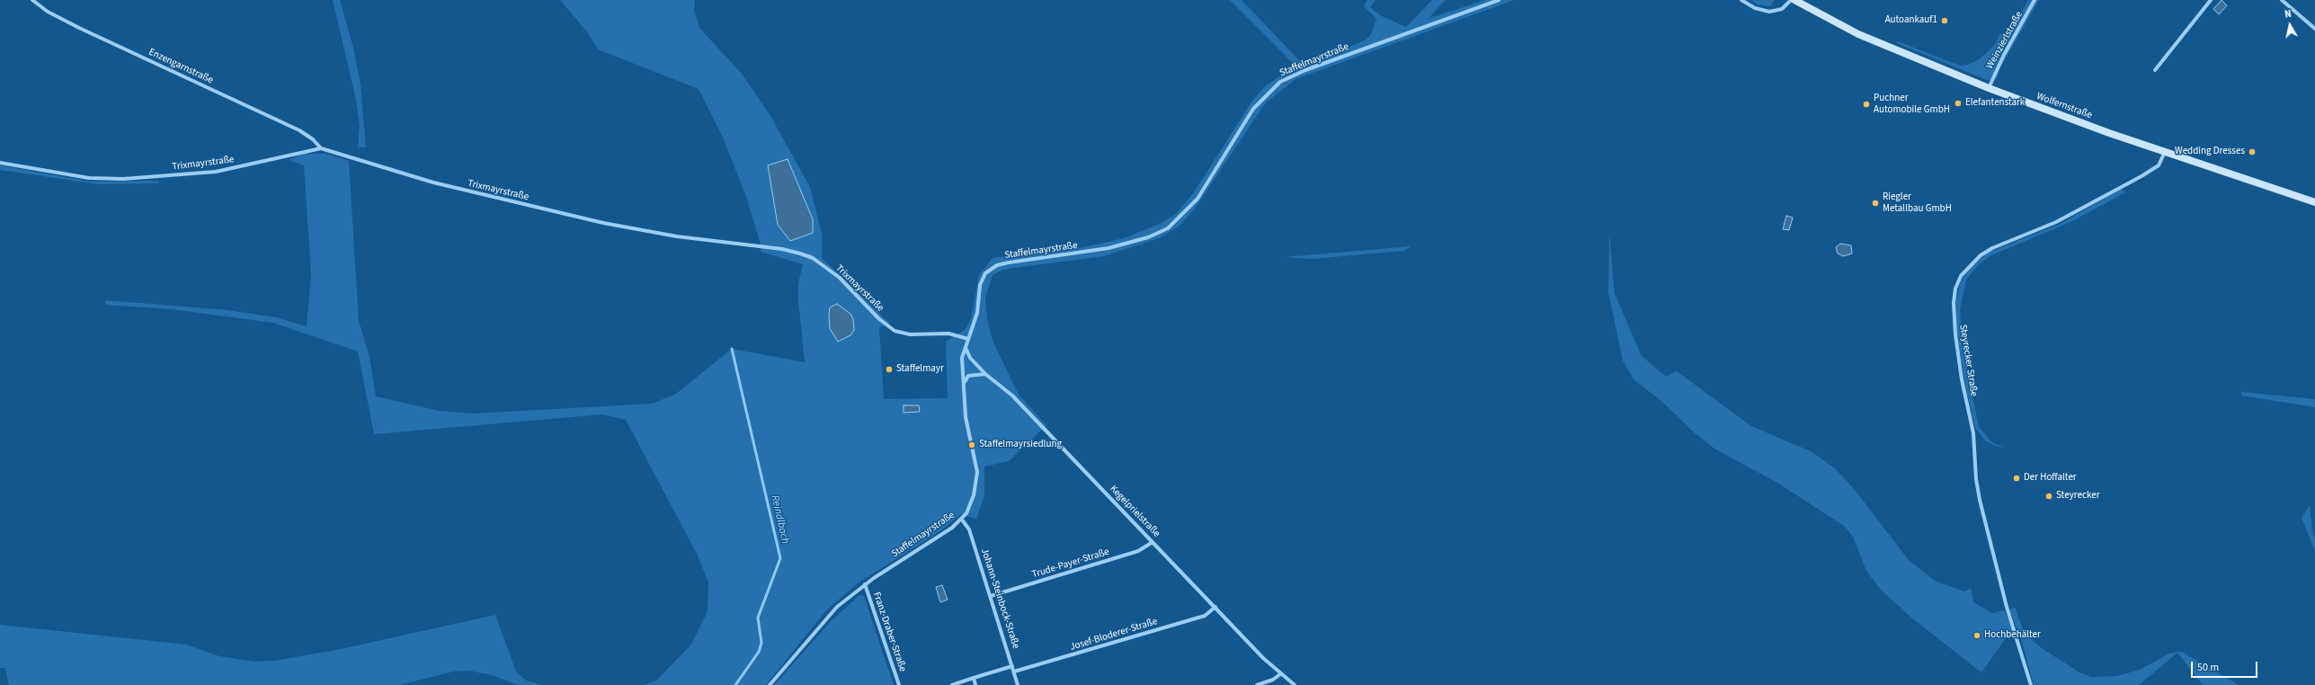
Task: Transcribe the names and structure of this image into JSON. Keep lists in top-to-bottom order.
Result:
{
  "streets": {
    "main road": ["Wolfernstraße"],
    "street": [
      "Weinzierlstraße",
      "Staffelmayrstraße",
      "Enzengarnstraße",
      "Trixmayrstraße",
      "Steyrecker Straße",
      "Kegelprielstraße",
      "Trude-Payer-Straße",
      "Johann-Steinbock-Straße",
      "Franz-Draber-Straße",
      "Josef-Bloderer-Straße"
    ]
  },
  "crossings": [
    ["Weinzierlstraße", "Wolfernstraße"],
    ["Staffelmayrstraße", "Trixmayrstraße"],
    ["Staffelmayrstraße", "Kegelprielstraße"],
    ["Staffelmayrstraße", "Johann-Steinbock-Straße"],
    ["Staffelmayrstraße", "Franz-Draber-Straße"],
    ["Enzengarnstraße", "Trixmayrstraße"],
    ["Wolfernstraße", "Steyrecker Straße"],
    ["Kegelprielstraße", "Trude-Payer-Straße"],
    ["Kegelprielstraße", "Josef-Bloderer-Straße"],
    ["Trude-Payer-Straße", "Johann-Steinbock-Straße"],
    ["Johann-Steinbock-Straße", "Josef-Bloderer-Straße"]
  ],
  "water": ["Reindlbach"],
  "places": [
    "Autoankauf1",
    "Elefantenstark",
    "Puchner Automobile GmbH",
    "Wedding Dresses",
    "Riegler Metallbau GmbH",
    "Staffelmayr",
    "Staffelmayrsiedlung",
    "Der Hoffalter",
    "Steyrecker",
    "Hochbehälter"
  ],
  "scale_bar": "50 m",
  "north": "top"
}
